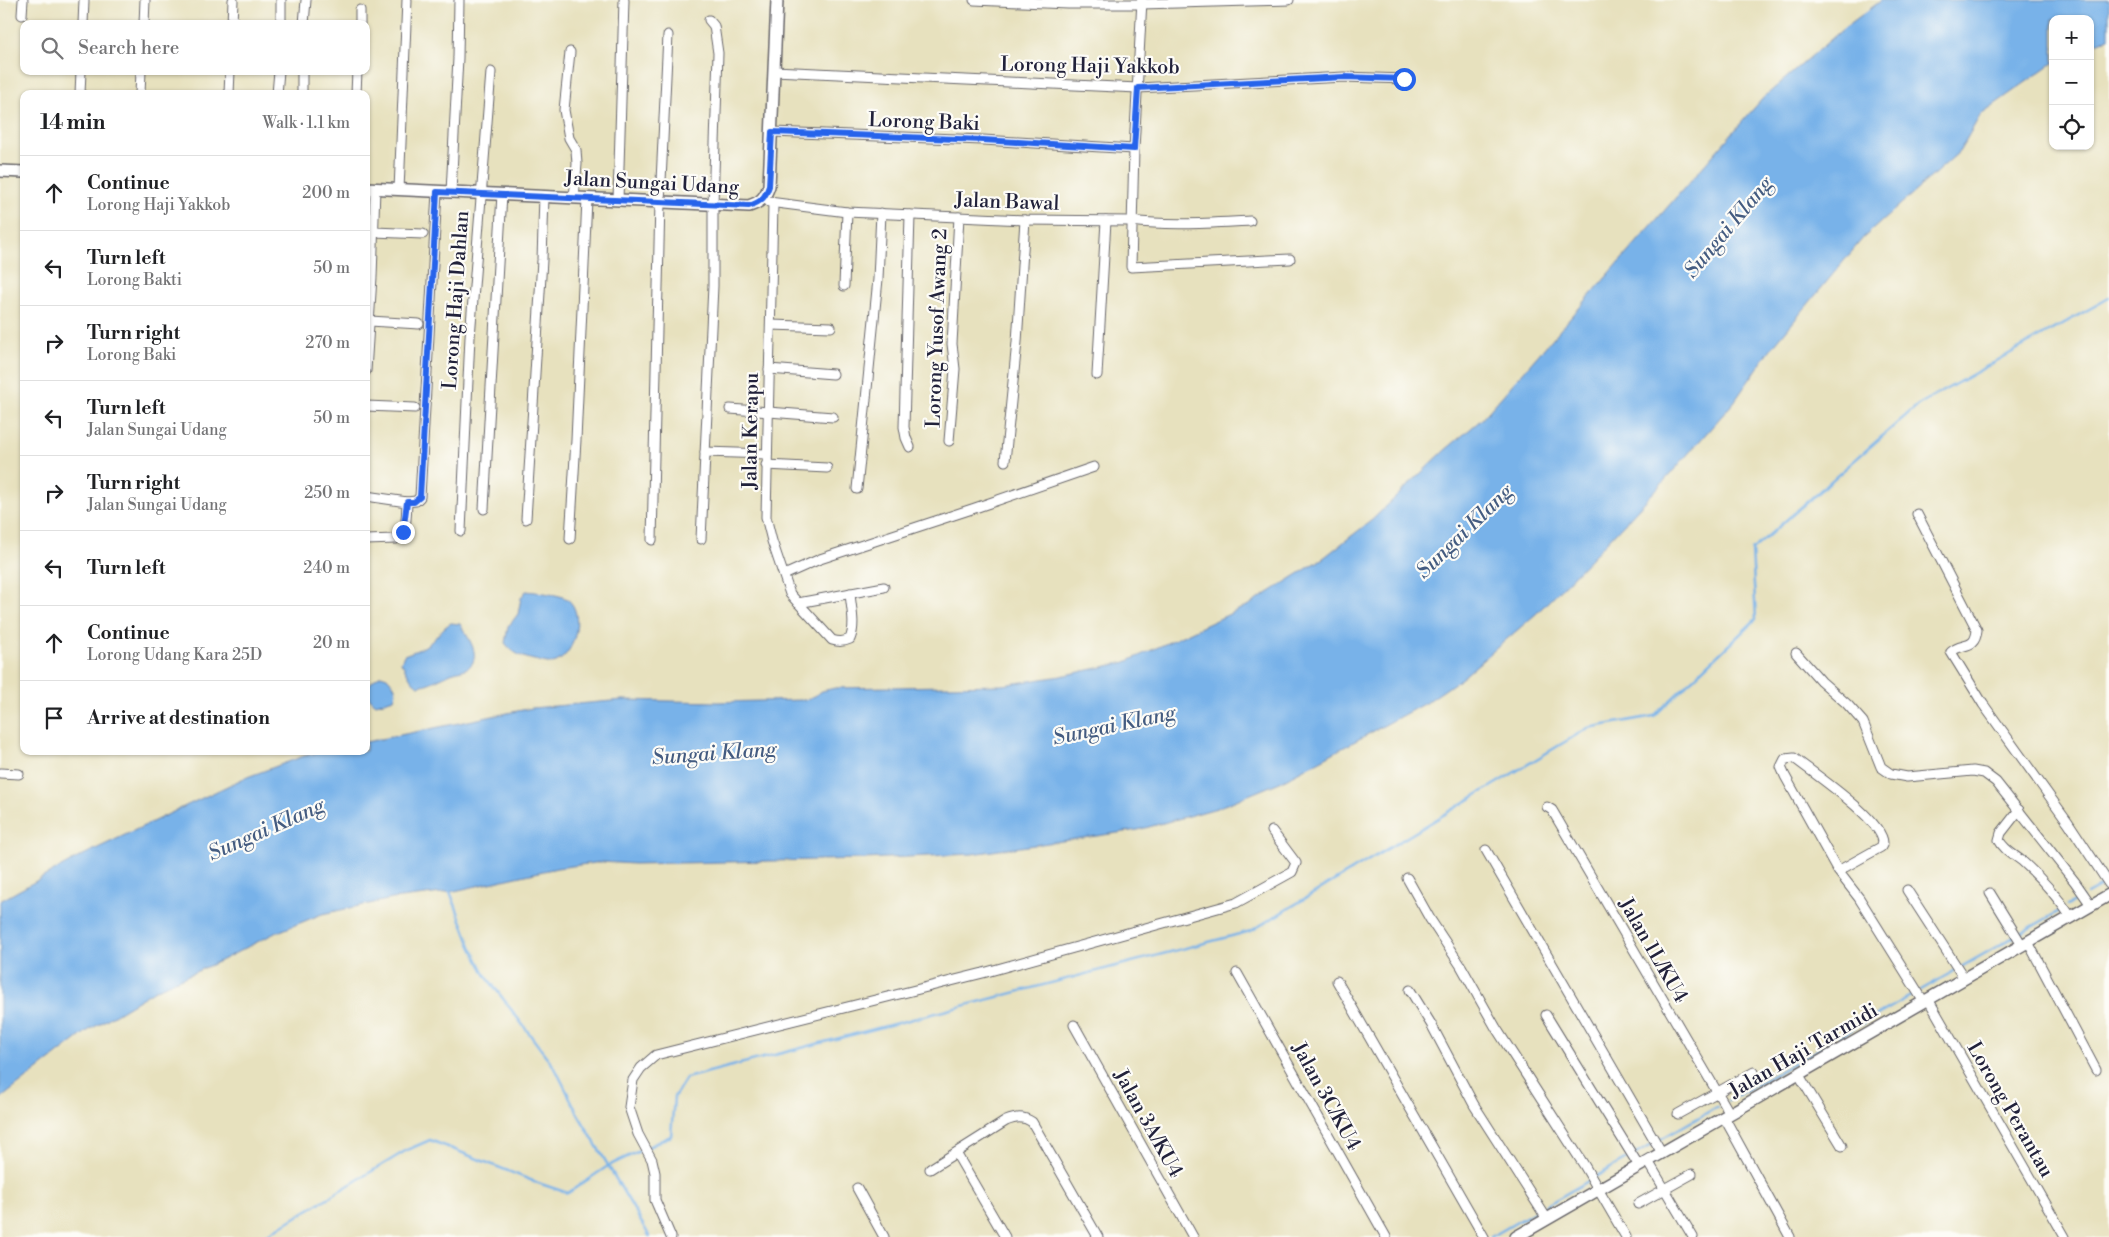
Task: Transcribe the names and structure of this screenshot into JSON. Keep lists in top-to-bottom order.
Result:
{
  "streets": {
    "street": [
      "Lorong Haji Yakkob",
      "Lorong Baki",
      "Jalan Sungai Udang",
      "Jalan Bawal",
      "Lorong Haji Dahlan",
      "Lorong Yusof Awang 2",
      "Jalan Kerapu",
      "Jalan 1L/KU4",
      "Jalan Haji Tarmidi",
      "Jalan 3C/KU4",
      "Lorong Perantau",
      "Jalan 3A/KU4"
    ]
  },
  "crossings": [
    ["Lorong Haji Yakkob", "Jalan Sungai Udang"],
    ["Lorong Baki", "Jalan Sungai Udang"],
    ["Jalan Sungai Udang", "Jalan Bawal"],
    ["Jalan Sungai Udang", "Lorong Haji Dahlan"],
    ["Jalan Sungai Udang", "Jalan Kerapu"],
    ["Jalan Bawal", "Lorong Yusof Awang 2"],
    ["Jalan Bawal", "Jalan Kerapu"],
    ["Jalan 1L/KU4", "Jalan Haji Tarmidi"],
    ["Jalan Haji Tarmidi", "Lorong Perantau"]
  ],
  "water": ["Sungai Klang"],
  "page": {
    "map_buttons": ["+", "−"],
    "search": "Search here",
    "heading": ["14 min", "Walk · 1.1 km"],
    "list": [
      ["Continue", "Lorong Haji Yakkob", "200 m"],
      ["Turn left", "Lorong Bakti", "50 m"],
      ["Turn right", "Lorong Baki", "270 m"],
      ["Turn left", "Jalan Sungai Udang", "50 m"],
      ["Turn right", "Jalan Sungai Udang", "250 m"],
      ["Turn left", "240 m"],
      ["Continue", "Lorong Udang Kara 25D", "20 m"],
      "Arrive at destination"
    ]
  }
}
